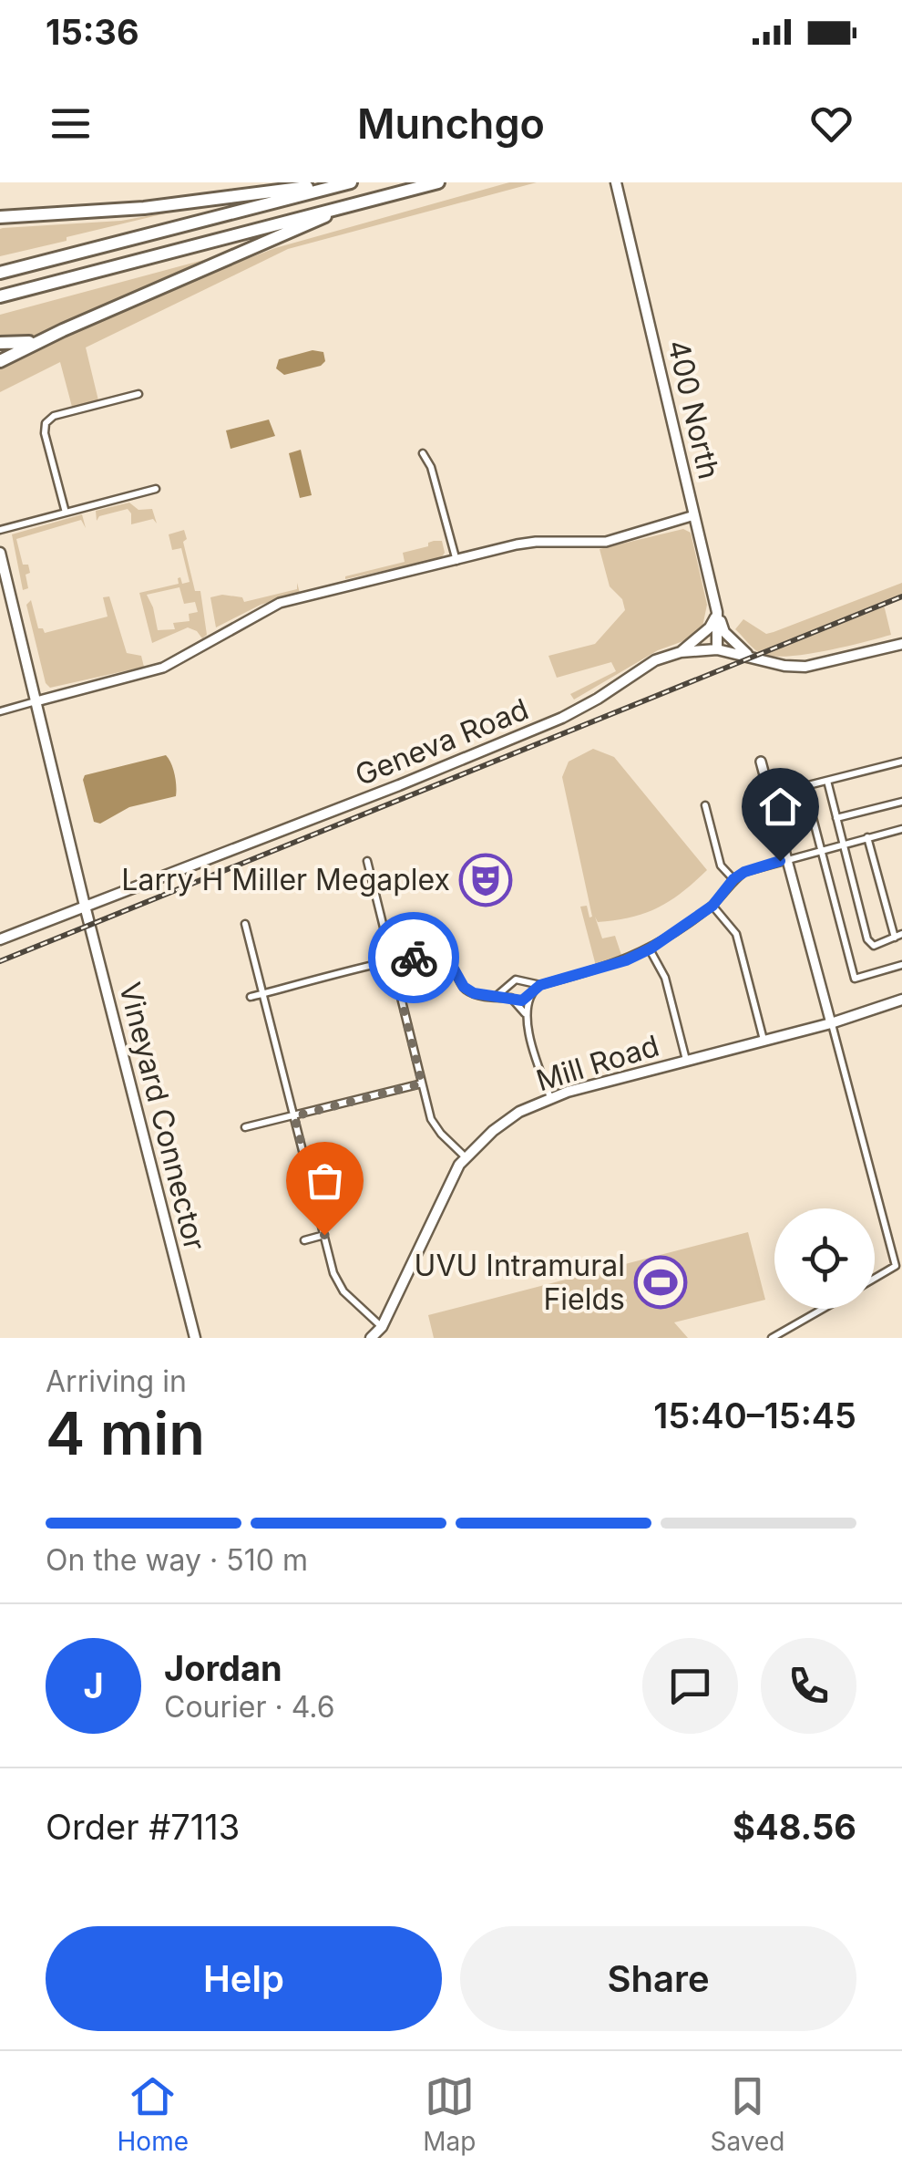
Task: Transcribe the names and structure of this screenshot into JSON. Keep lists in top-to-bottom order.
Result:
{
  "streets": {
    "main road": [
      "400 North",
      "Geneva Road",
      "Mill Road",
      "Vineyard Connector"
    ]
  },
  "crossings": [
    ["400 North", "Geneva Road"],
    ["Geneva Road", "Vineyard Connector"]
  ],
  "places": {
    "theatre": ["Larry H Miller Megaplex"],
    "sports": ["UVU Intramural Fields"]
  },
  "page": {
    "status": "15:36",
    "header": "Munchgo",
    "heading": ["4 min", "Arriving in", "15:40–15:45"],
    "panel": [
      "Jordan",
      "Courier · 4.6",
      "Order #7113",
      "$48.56"
    ],
    "bar": "On the way · 510 m",
    "round": "J",
    "buttons": ["Help", "Share"],
    "tabs": ["Home", "Map", "Saved"]
  }
}
